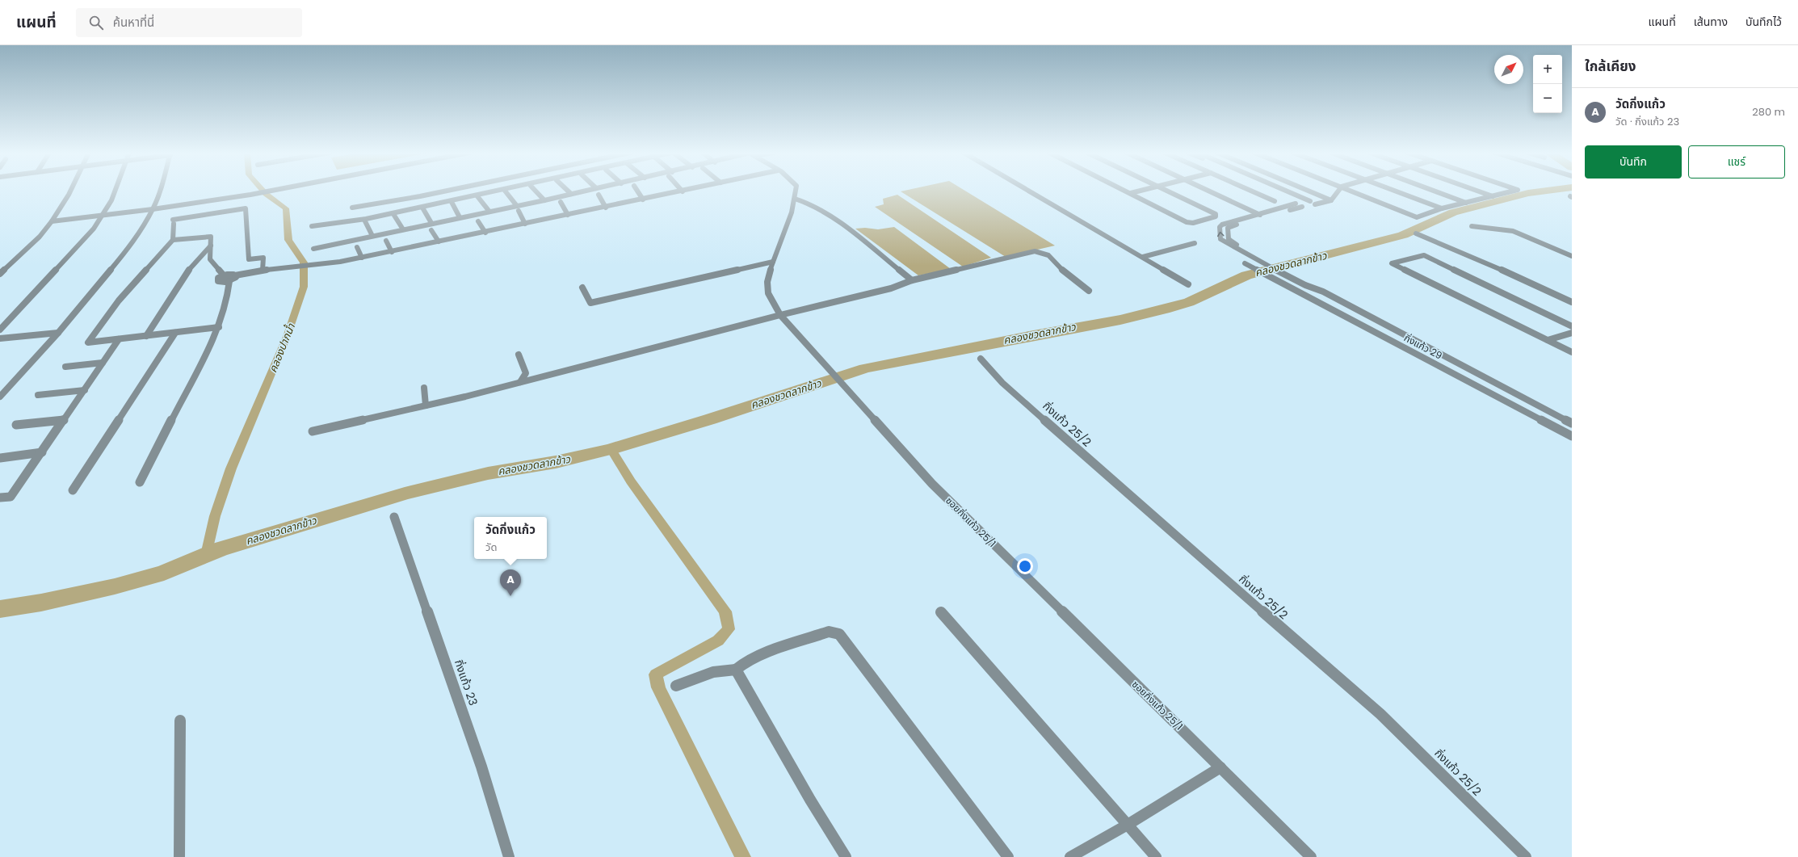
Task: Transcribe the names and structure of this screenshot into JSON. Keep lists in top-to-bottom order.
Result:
{
  "streets": {
    "street": [
      "กิ่งแก้ว 29",
      "กิ่งแก้ว 25/2",
      "ซอยกิ่งแก้ว 25/1",
      "กิ่งแก้ว 23"
    ]
  },
  "water": ["คลองชวดลากข้าว", "คลองปากน้ำ"],
  "north": "top right",
  "page": {
    "header": "แผนที่",
    "search": "ค้นหาที่นี่",
    "nav": ["แผนที่", "เส้นทาง", "บันทึกไว้"],
    "heading": "ใกล้เคียง",
    "map_buttons": ["+", "−"],
    "list": [
      {
        "mark": "A",
        "name": "วัดกิ่งแก้ว",
        "note": "วัด · กิ่งแก้ว 23",
        "value": "280 m"
      }
    ],
    "buttons": ["บันทึก", "แชร์"],
    "popup": ["วัดกิ่งแก้ว", "วัด"],
    "pins": "A"
  }
}
